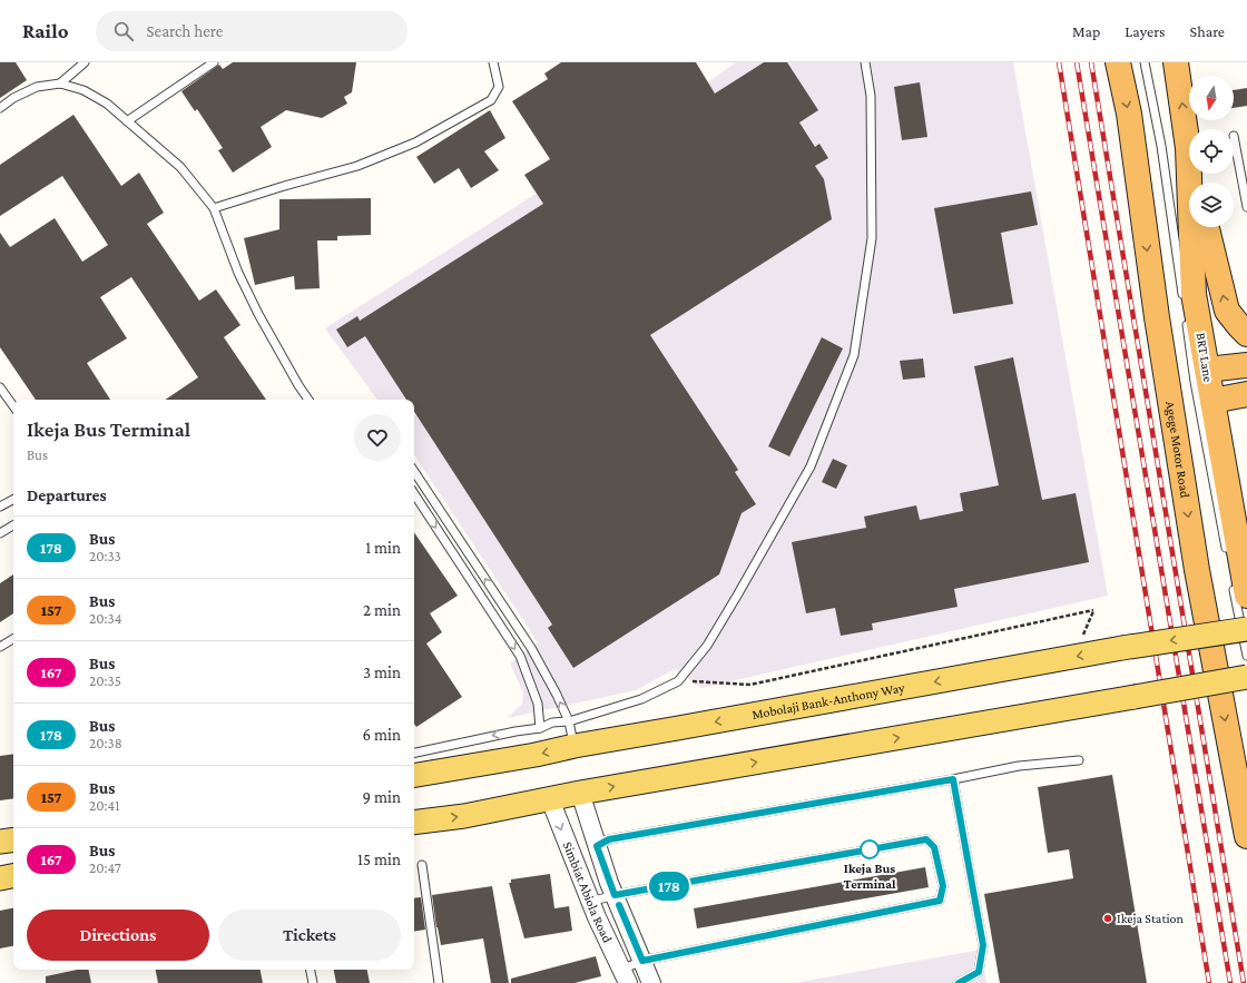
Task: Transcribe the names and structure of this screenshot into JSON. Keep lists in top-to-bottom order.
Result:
{
  "streets": {
    "highway": ["Agege Motor Road"],
    "main road": ["Mobolaji Bank-Anthony Way"],
    "street": ["Simbiat Abiola Road"],
    "lane": ["BRT Lane"]
  },
  "places": ["Ikeja Bus Terminal", "Ikeja Station"],
  "lines": ["bus line 178"],
  "north": "bottom",
  "page": {
    "header": "Railo",
    "search": "Search here",
    "nav": ["Map", "Layers", "Share"],
    "on_map": "178",
    "heading": [
      ["Ikeja Bus Terminal", "Bus"],
      "Departures"
    ],
    "list": [
      {
        "mark": "178",
        "name": "Bus",
        "note": "20:33",
        "value": "1 min"
      },
      {
        "mark": "157",
        "name": "Bus",
        "note": "20:34",
        "value": "2 min"
      },
      {
        "mark": "167",
        "name": "Bus",
        "note": "20:35",
        "value": "3 min"
      },
      {
        "mark": "178",
        "name": "Bus",
        "note": "20:38",
        "value": "6 min"
      },
      {
        "mark": "157",
        "name": "Bus",
        "note": "20:41",
        "value": "9 min"
      },
      {
        "mark": "167",
        "name": "Bus",
        "note": "20:47",
        "value": "15 min"
      }
    ],
    "buttons": ["Directions", "Tickets"]
  }
}
